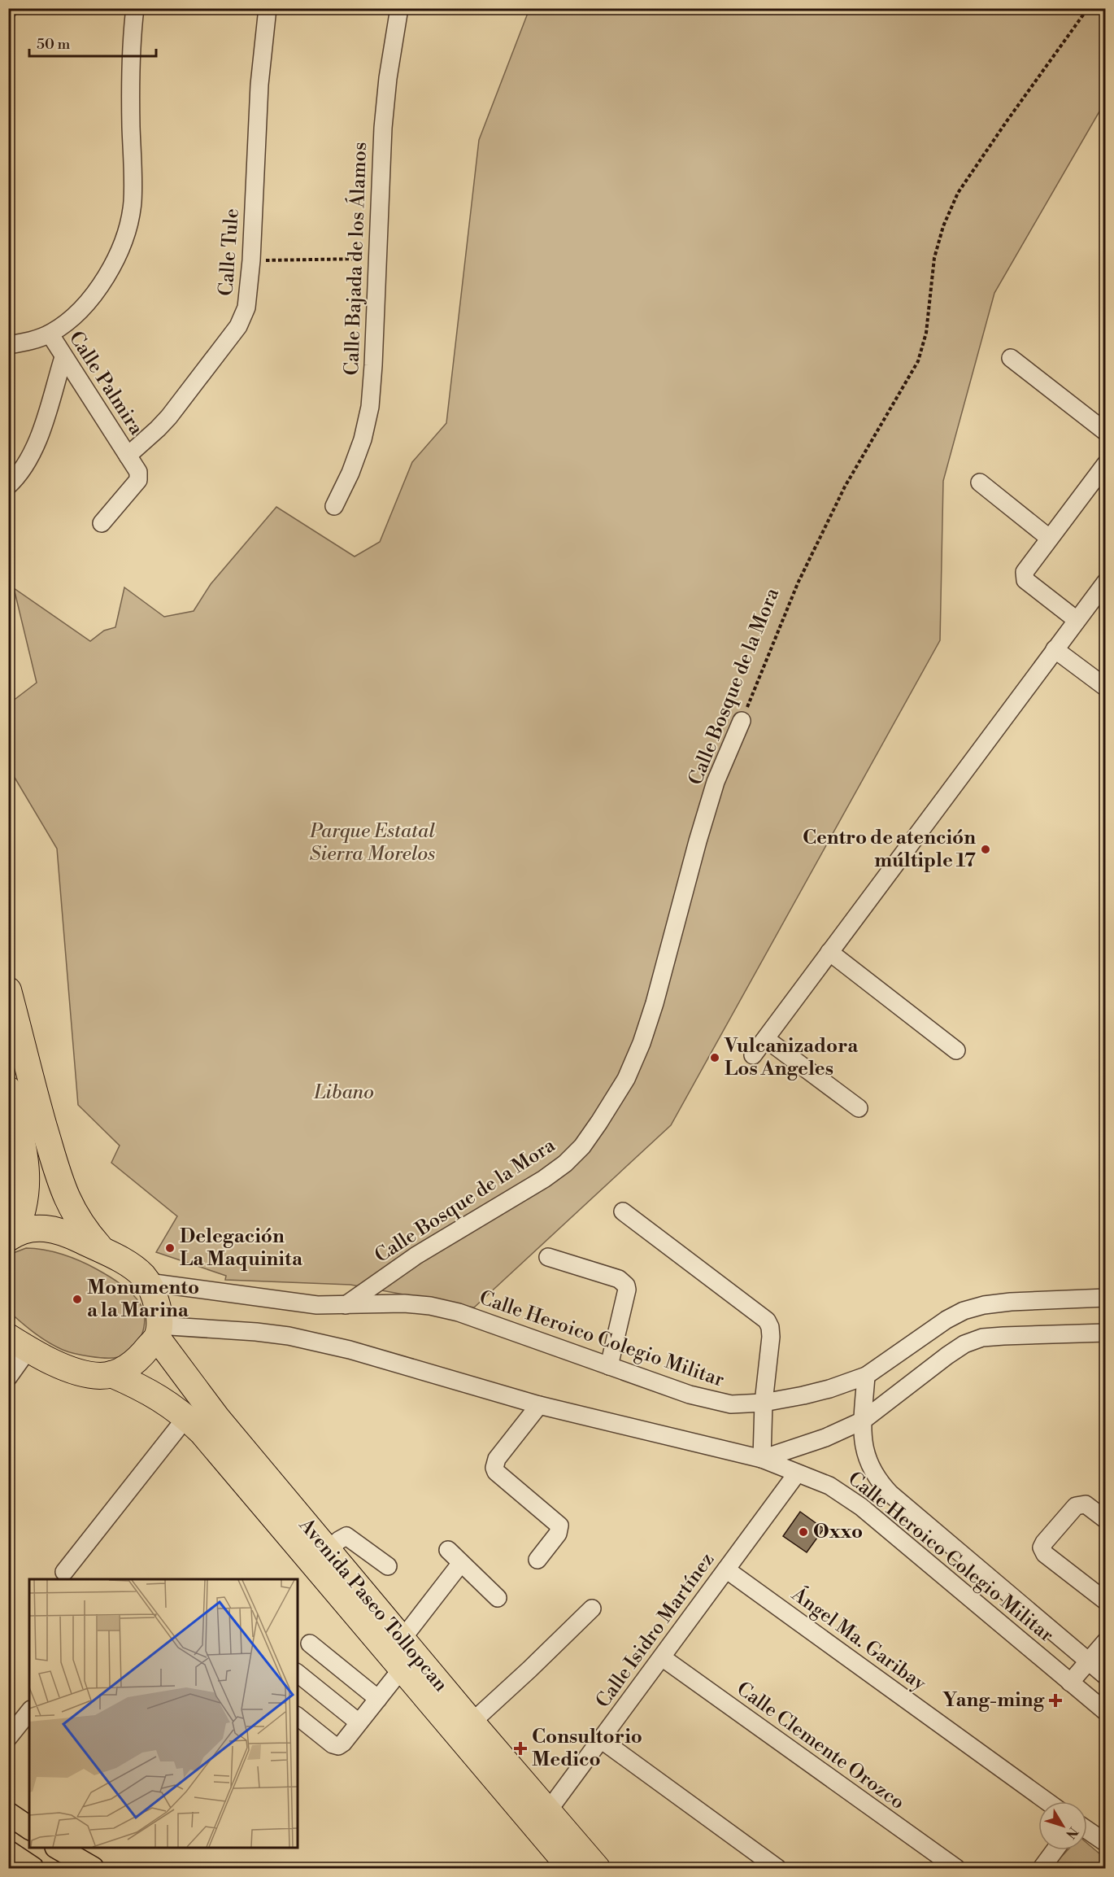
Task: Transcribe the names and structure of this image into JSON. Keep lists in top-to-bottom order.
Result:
{
  "streets": {
    "highway": ["Avenida Paseo Tollopcan"],
    "street": [
      "Calle Tule",
      "Calle Bajada de los Álamos",
      "Calle Palmira",
      "Calle Bosque de la Mora",
      "Calle Heroico Colegio Militar",
      "Calle Isidro Martínez",
      "Ángel Ma. Garibay",
      "Calle Clemente Orozco"
    ]
  },
  "crossings": [
    ["Calle Tule", "Calle Palmira"],
    ["Calle Bosque de la Mora", "Calle Heroico Colegio Militar"],
    ["Calle Heroico Colegio Militar", "Avenida Paseo Tollopcan"],
    ["Calle Heroico Colegio Militar", "Calle Isidro Martínez"],
    ["Avenida Paseo Tollopcan", "Calle Isidro Martínez"],
    ["Calle Isidro Martínez", "Ángel Ma. Garibay"],
    ["Calle Isidro Martínez", "Calle Clemente Orozco"]
  ],
  "parks": ["Parque Estatal Sierra Morelos", "Libano"],
  "places": {
    "other": [
      "Centro de atención múltiple 17",
      "Vulcanizadora Los Angeles",
      "Delegación La Maquinita",
      "Monumento a la Marina",
      "Oxxo"
    ],
    "health": ["Yang-ming", "Consultorio Medico"]
  },
  "scale_bar": "50 m",
  "north": "bottom right"
}
